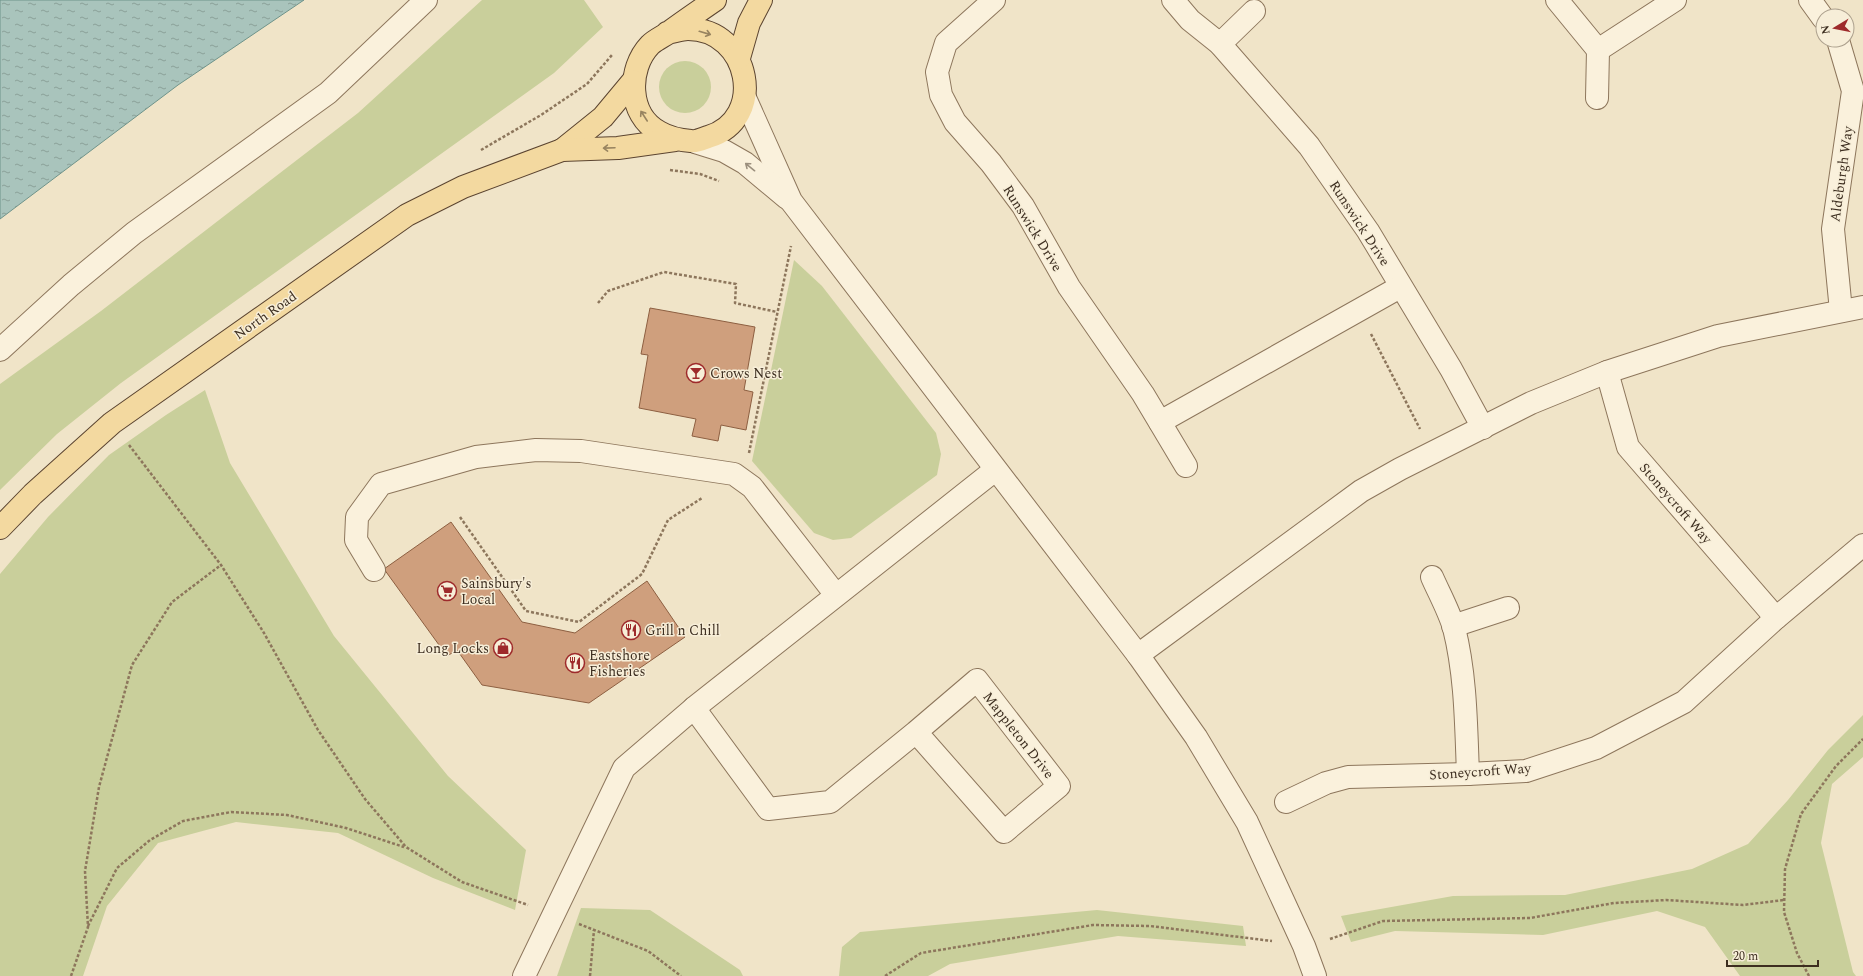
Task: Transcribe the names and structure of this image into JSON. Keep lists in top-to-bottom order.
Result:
{
  "streets": {
    "main road": ["North Road"],
    "street": [
      "Aldeburgh Way",
      "Runswick Drive",
      "Stoneycroft Way",
      "Mappleton Drive"
    ]
  },
  "places": {
    "bar": ["Crows Nest"],
    "supermarket": ["Sainsbury's Local"],
    "restaurant": ["Grill n Chill", "Eastshore Fisheries"],
    "shop": ["Long Locks"]
  },
  "scale_bar": "20 m",
  "north": "left"
}
